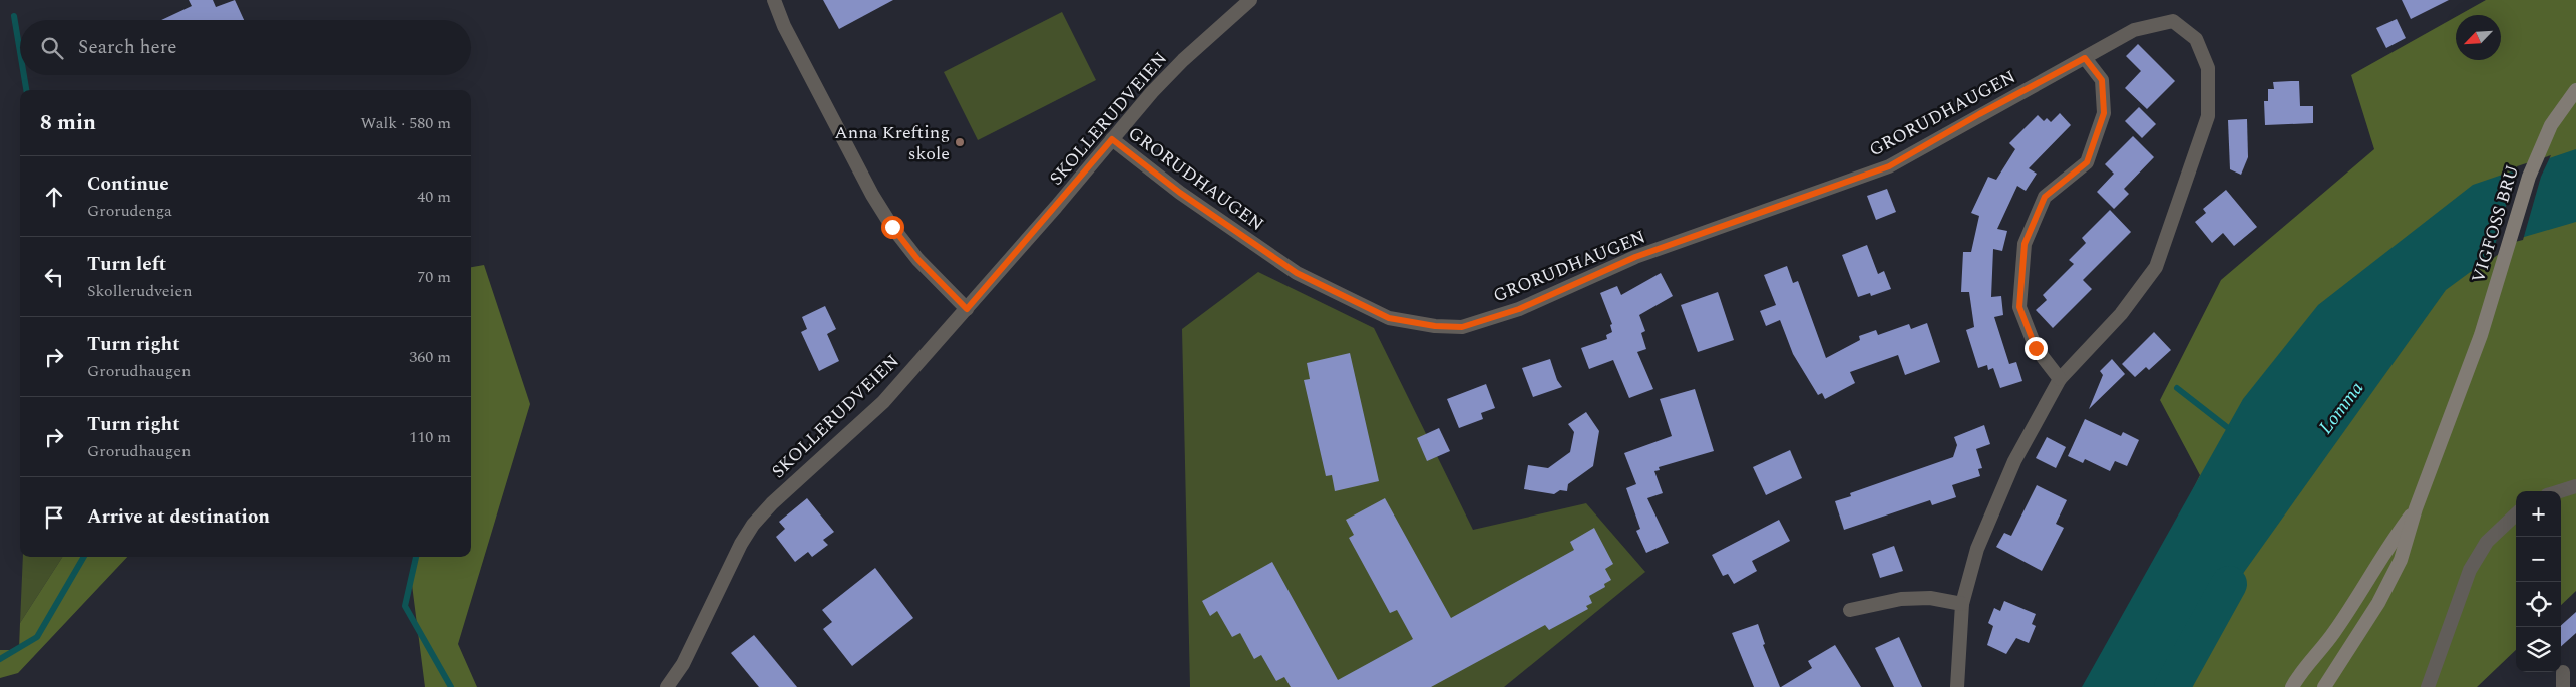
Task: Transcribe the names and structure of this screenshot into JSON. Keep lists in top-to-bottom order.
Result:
{
  "streets": {
    "main road": ["VIGFOSS BRU"],
    "street": ["GRORUDHAUGEN", "SKOLLERUDVEIEN"]
  },
  "crossings": [
    ["GRORUDHAUGEN", "SKOLLERUDVEIEN"]
  ],
  "water": ["Lomma"],
  "places": ["Anna Krefting skole"],
  "north": "bottom left",
  "page": {
    "search": "Search here",
    "heading": ["8 min", "Walk · 580 m"],
    "list": [
      ["Continue", "Grorudenga", "40 m"],
      ["Turn left", "Skollerudveien", "70 m"],
      ["Turn right", "Grorudhaugen", "360 m"],
      ["Turn right", "Grorudhaugen", "110 m"],
      "Arrive at destination"
    ],
    "map_buttons": ["+", "−"]
  }
}
